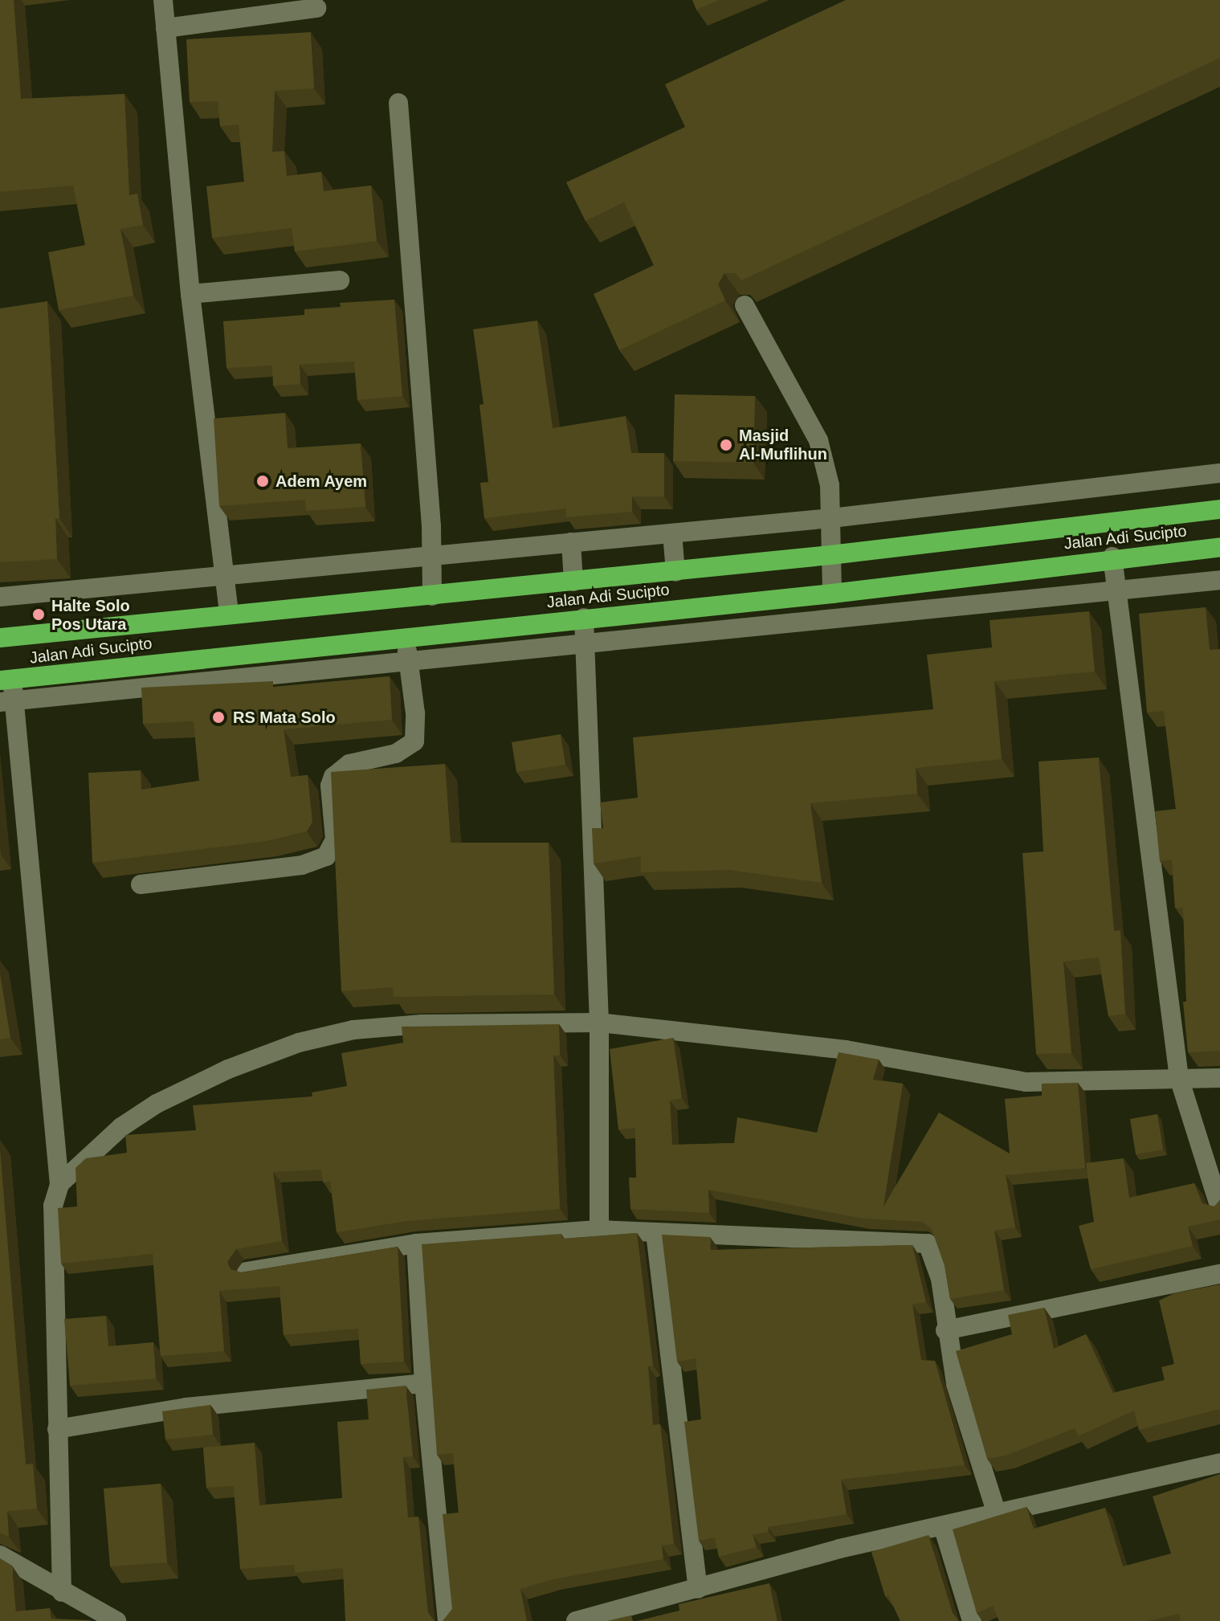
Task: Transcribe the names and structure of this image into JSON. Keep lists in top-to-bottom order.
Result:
{
  "streets": {
    "highway": ["Jalan Adi Sucipto"]
  },
  "places": [
    "Masjid Al-Muflihun",
    "Adem Ayem",
    "Halte Solo Pos Utara",
    "RS Mata Solo"
  ]
}
